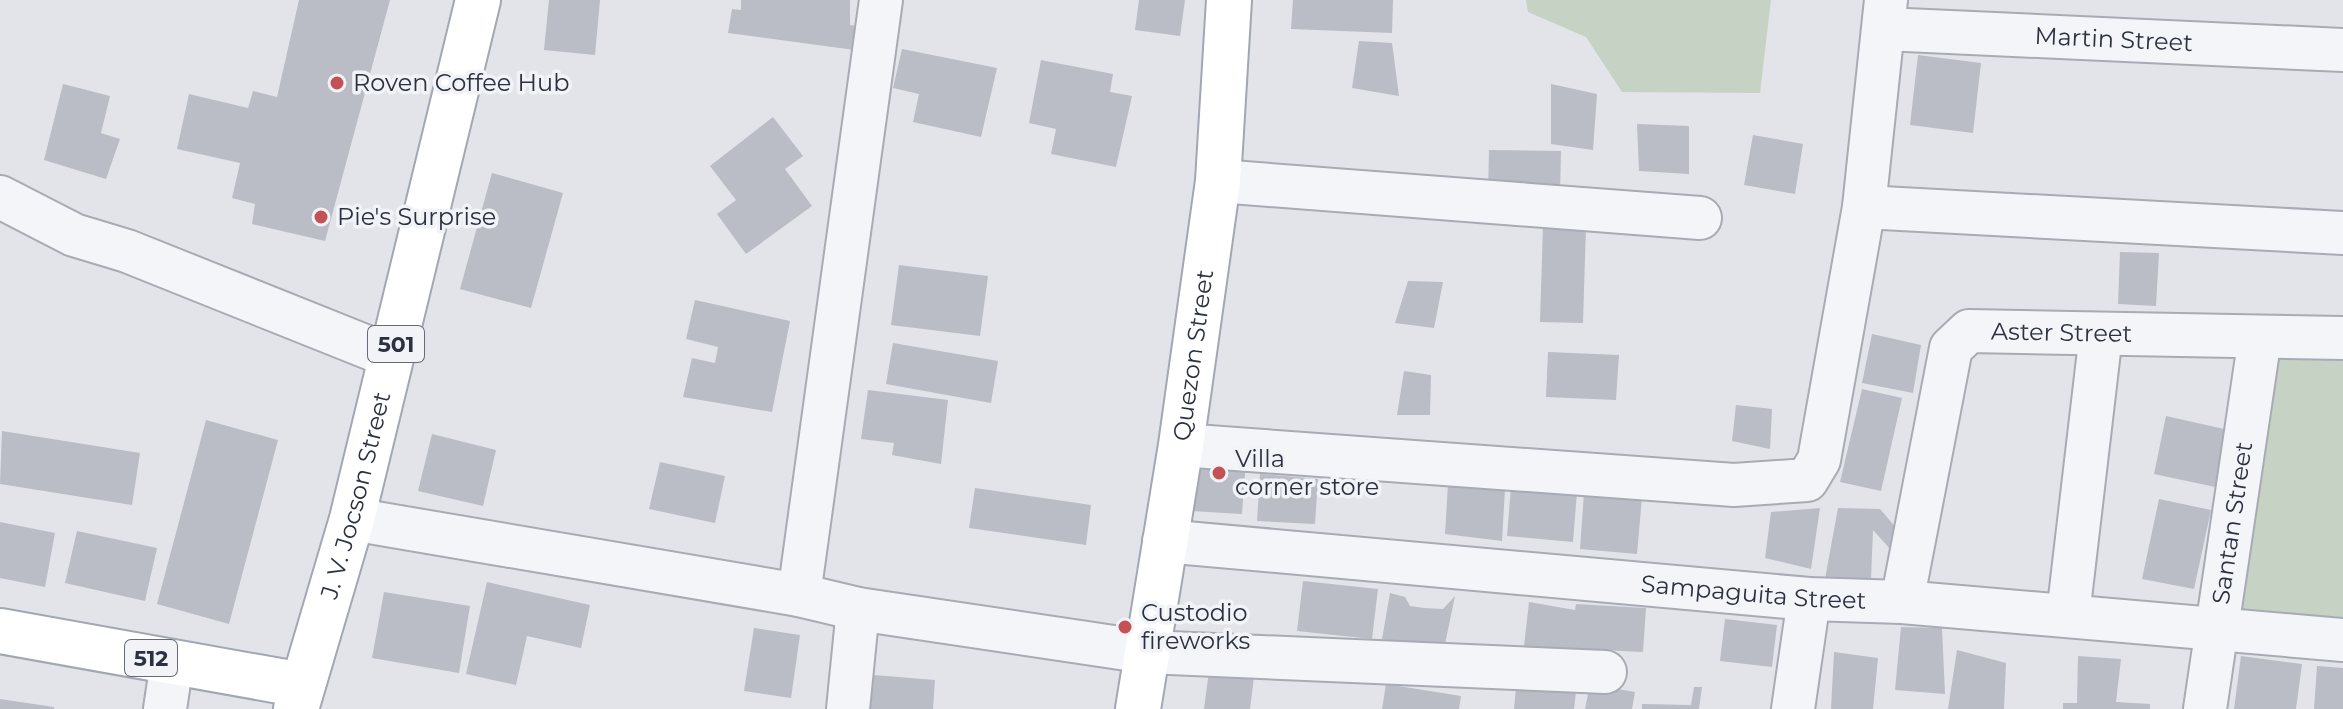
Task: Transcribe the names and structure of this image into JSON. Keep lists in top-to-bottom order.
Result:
{
  "streets": {
    "main road": [
      "501",
      "Quezon Street",
      "J. V. Jocson Street",
      "512"
    ],
    "street": [
      "Martin Street",
      "Aster Street",
      "Santan Street",
      "Sampaguita Street"
    ]
  },
  "crossings": [
    ["Aster Street", "Santan Street"],
    ["Aster Street", "Sampaguita Street"],
    ["Quezon Street", "Sampaguita Street"],
    ["J. V. Jocson Street", "512"],
    ["Santan Street", "Sampaguita Street"]
  ],
  "places": [
    "Roven Coffee Hub",
    "Pie's Surprise",
    "Villa corner store",
    "Custodio fireworks"
  ]
}
